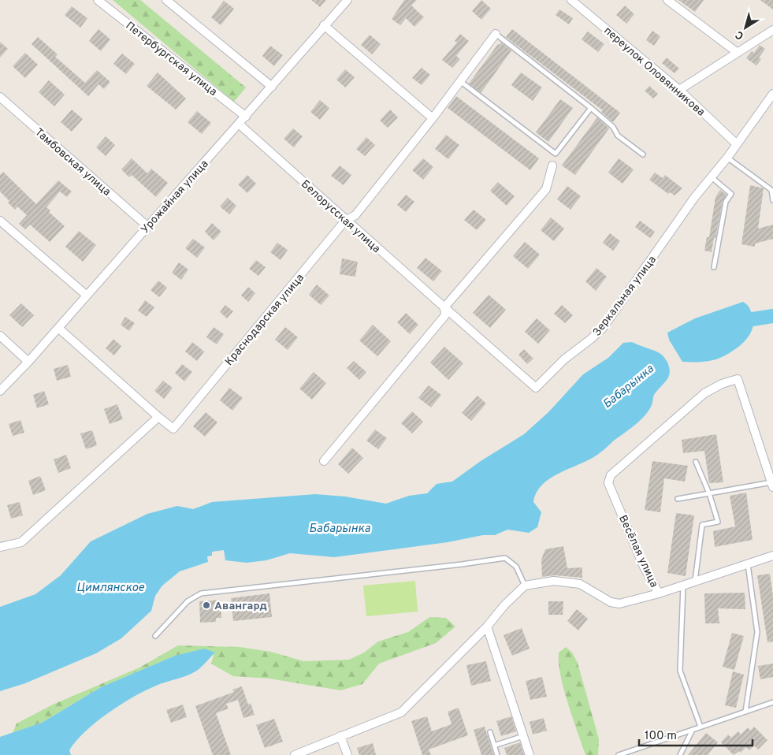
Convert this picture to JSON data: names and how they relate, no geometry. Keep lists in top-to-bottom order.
{
  "streets": {
    "street": [
      "Петербургская улица",
      "переулок Оловянникова",
      "Тамбовская улица",
      "Урожайная улица",
      "Белорусская улица",
      "Зеркальная улица",
      "Краснодарская улица",
      "Весёлая улица"
    ]
  },
  "crossings": [
    ["Петербургская улица", "Урожайная улица"],
    ["переулок Оловянникова", "Зеркальная улица"],
    ["Тамбовская улица", "Урожайная улица"],
    ["Урожайная улица", "Белорусская улица"],
    ["Белорусская улица", "Зеркальная улица"],
    ["Белорусская улица", "Краснодарская улица"]
  ],
  "water": ["Бабарынка", "Цимлянское"],
  "places": ["Авангард"],
  "scale_bar": "100 m",
  "north": "bottom left"
}
